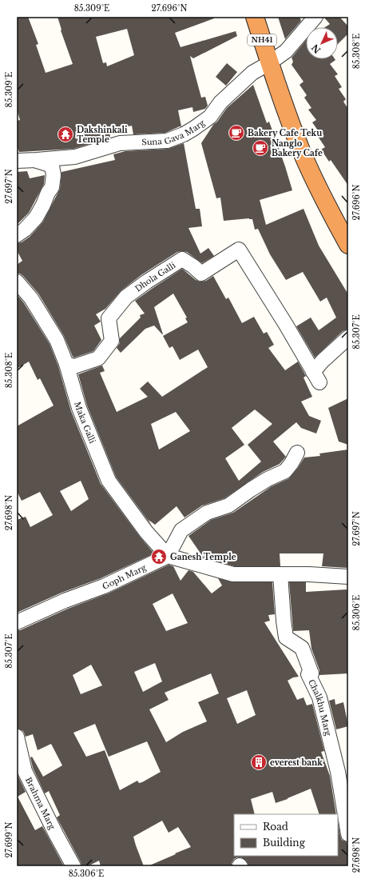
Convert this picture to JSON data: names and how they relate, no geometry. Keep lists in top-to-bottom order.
{
  "streets": {
    "highway": ["NH41"],
    "street": [
      "Suna Gava Marg",
      "Dhola Galli",
      "Maka Galli",
      "Goph Marg",
      "Chalkhu Marg",
      "Brahma Marg"
    ]
  },
  "crossings": [
    ["NH41", "Suna Gava Marg"],
    ["Dhola Galli", "Maka Galli"],
    ["Maka Galli", "Goph Marg"]
  ],
  "places": {
    "cafe": ["Bakery Cafe Teku", "Nanglo Bakery Cafe"],
    "temple": ["Dakshinkali Temple", "Ganesh Temple"],
    "building": ["everest bank"]
  },
  "legend": ["Road", "Building"],
  "north": "bottom left",
  "coordinates": [
    "85.309°E",
    "27.696°N",
    "85.308°E",
    "27.697°N",
    "85.307°E",
    "27.698°N",
    "85.306°E",
    "27.699°N"
  ]
}
